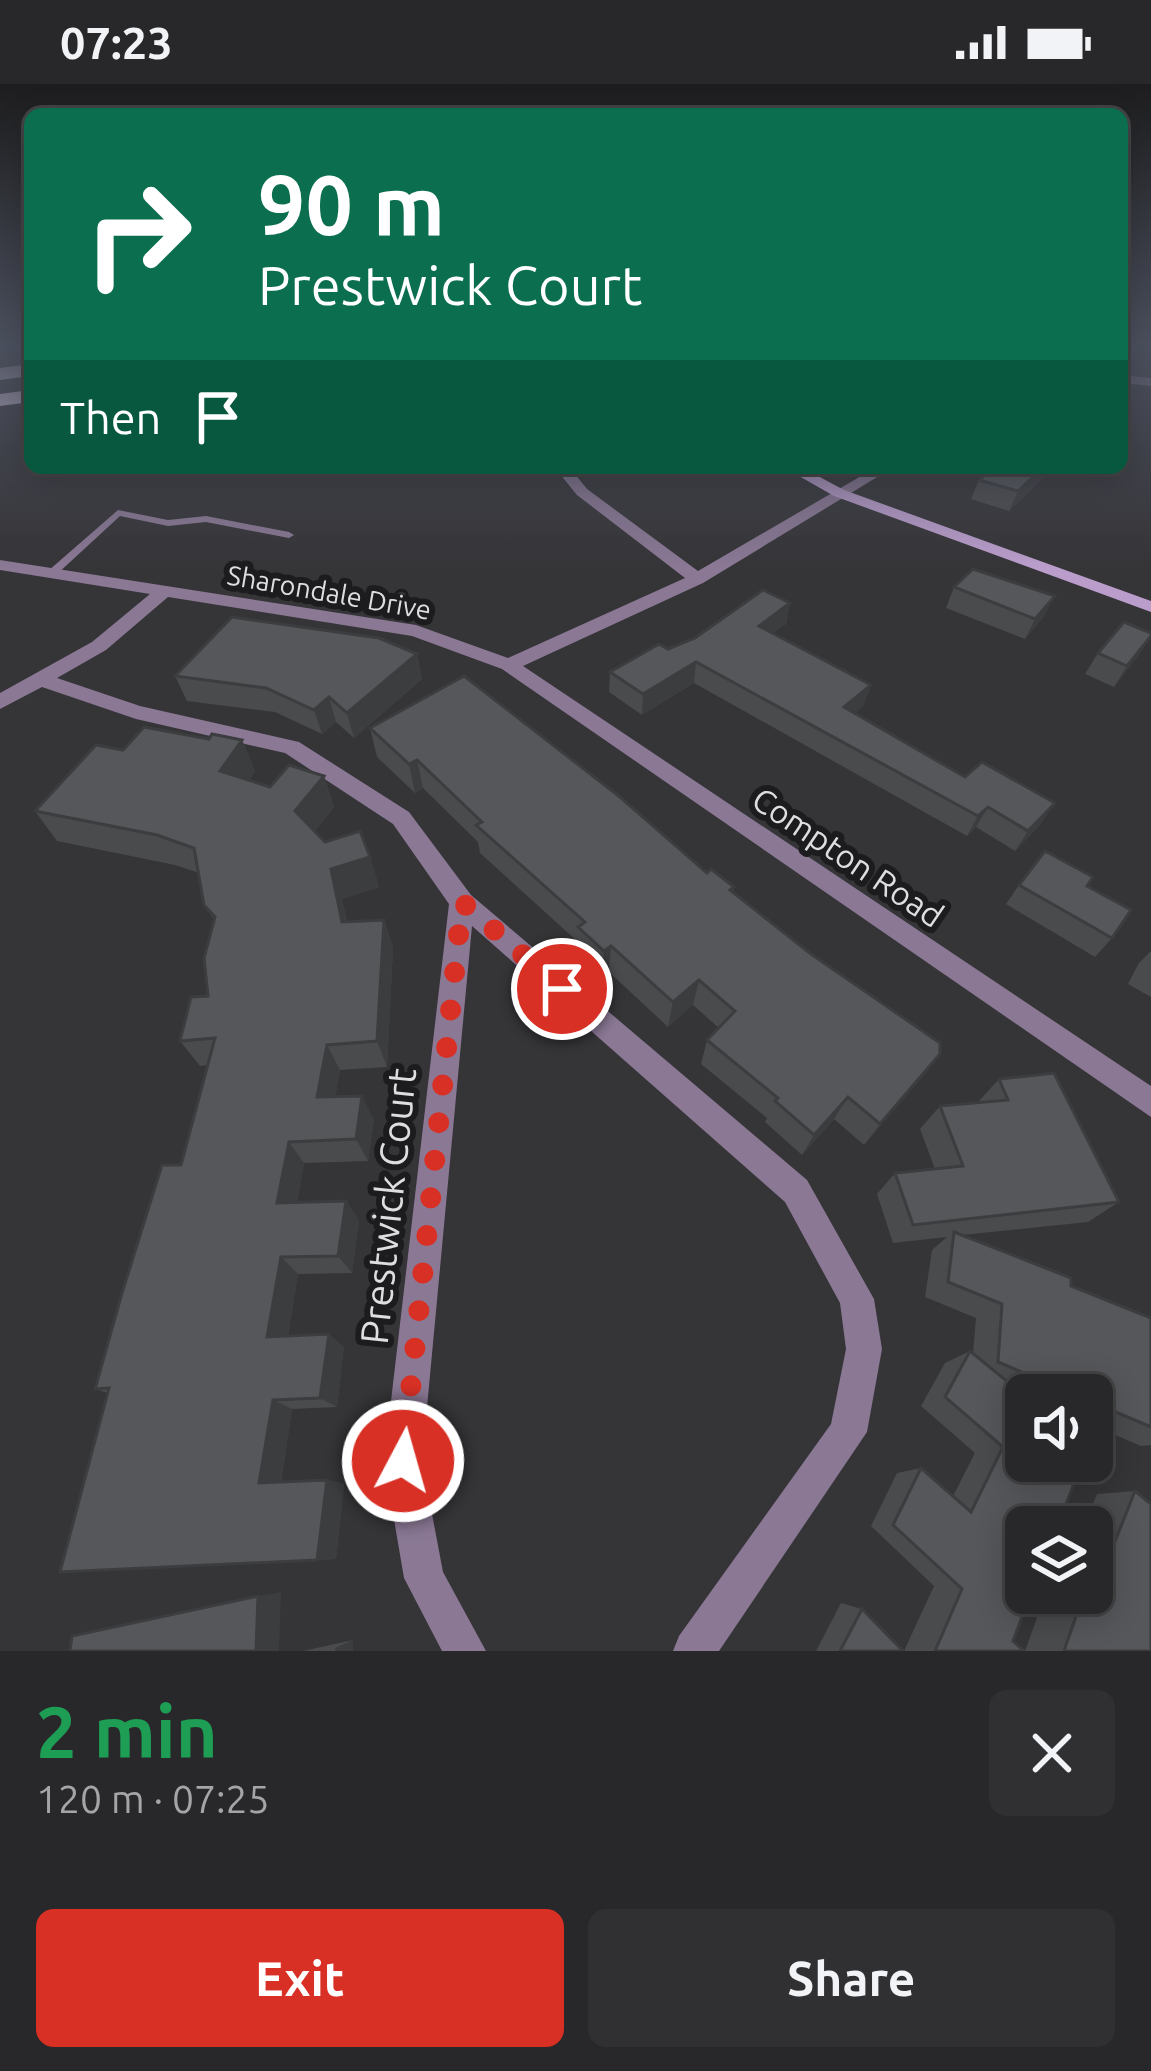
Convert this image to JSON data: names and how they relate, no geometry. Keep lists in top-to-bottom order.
{
  "streets": {
    "street": ["Sharondale Drive", "Compton Road", "Prestwick Court"]
  },
  "crossings": [
    ["Sharondale Drive", "Compton Road"]
  ],
  "page": {
    "status": "07:23",
    "turn": ["90 m", "Prestwick Court"],
    "then": "Then",
    "heading": ["2 min", "120 m · 07:25"],
    "buttons": ["Exit", "Share"]
  }
}
